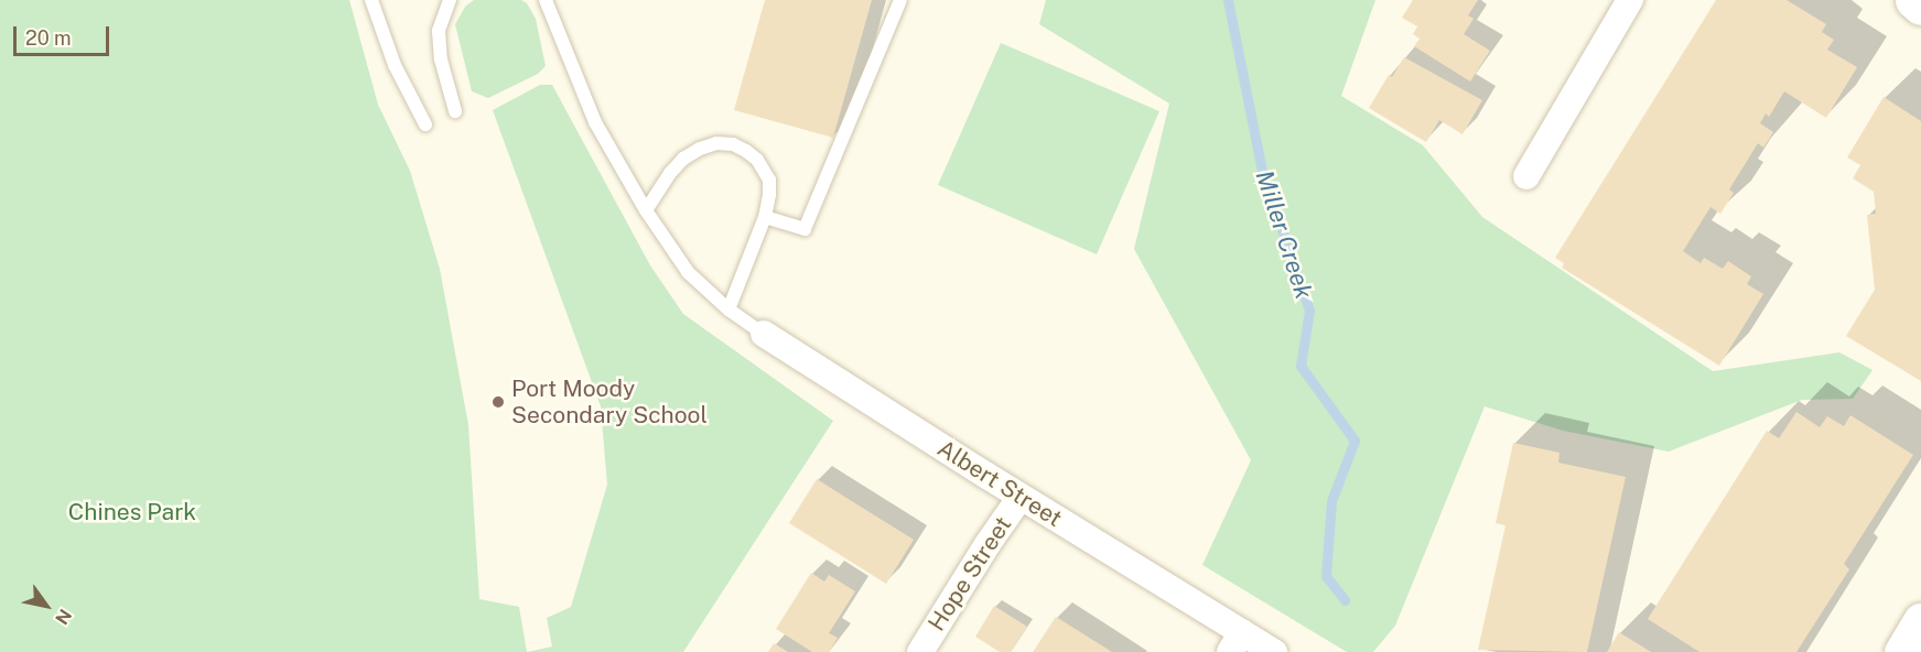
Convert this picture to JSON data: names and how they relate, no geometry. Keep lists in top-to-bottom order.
{
  "streets": {
    "street": ["Albert Street", "Hope Street"]
  },
  "crossings": [
    ["Albert Street", "Hope Street"]
  ],
  "water": ["Miller Creek"],
  "parks": ["Chines Park"],
  "places": ["Port Moody Secondary School"],
  "scale_bar": "20 m",
  "north": "bottom right"
}
